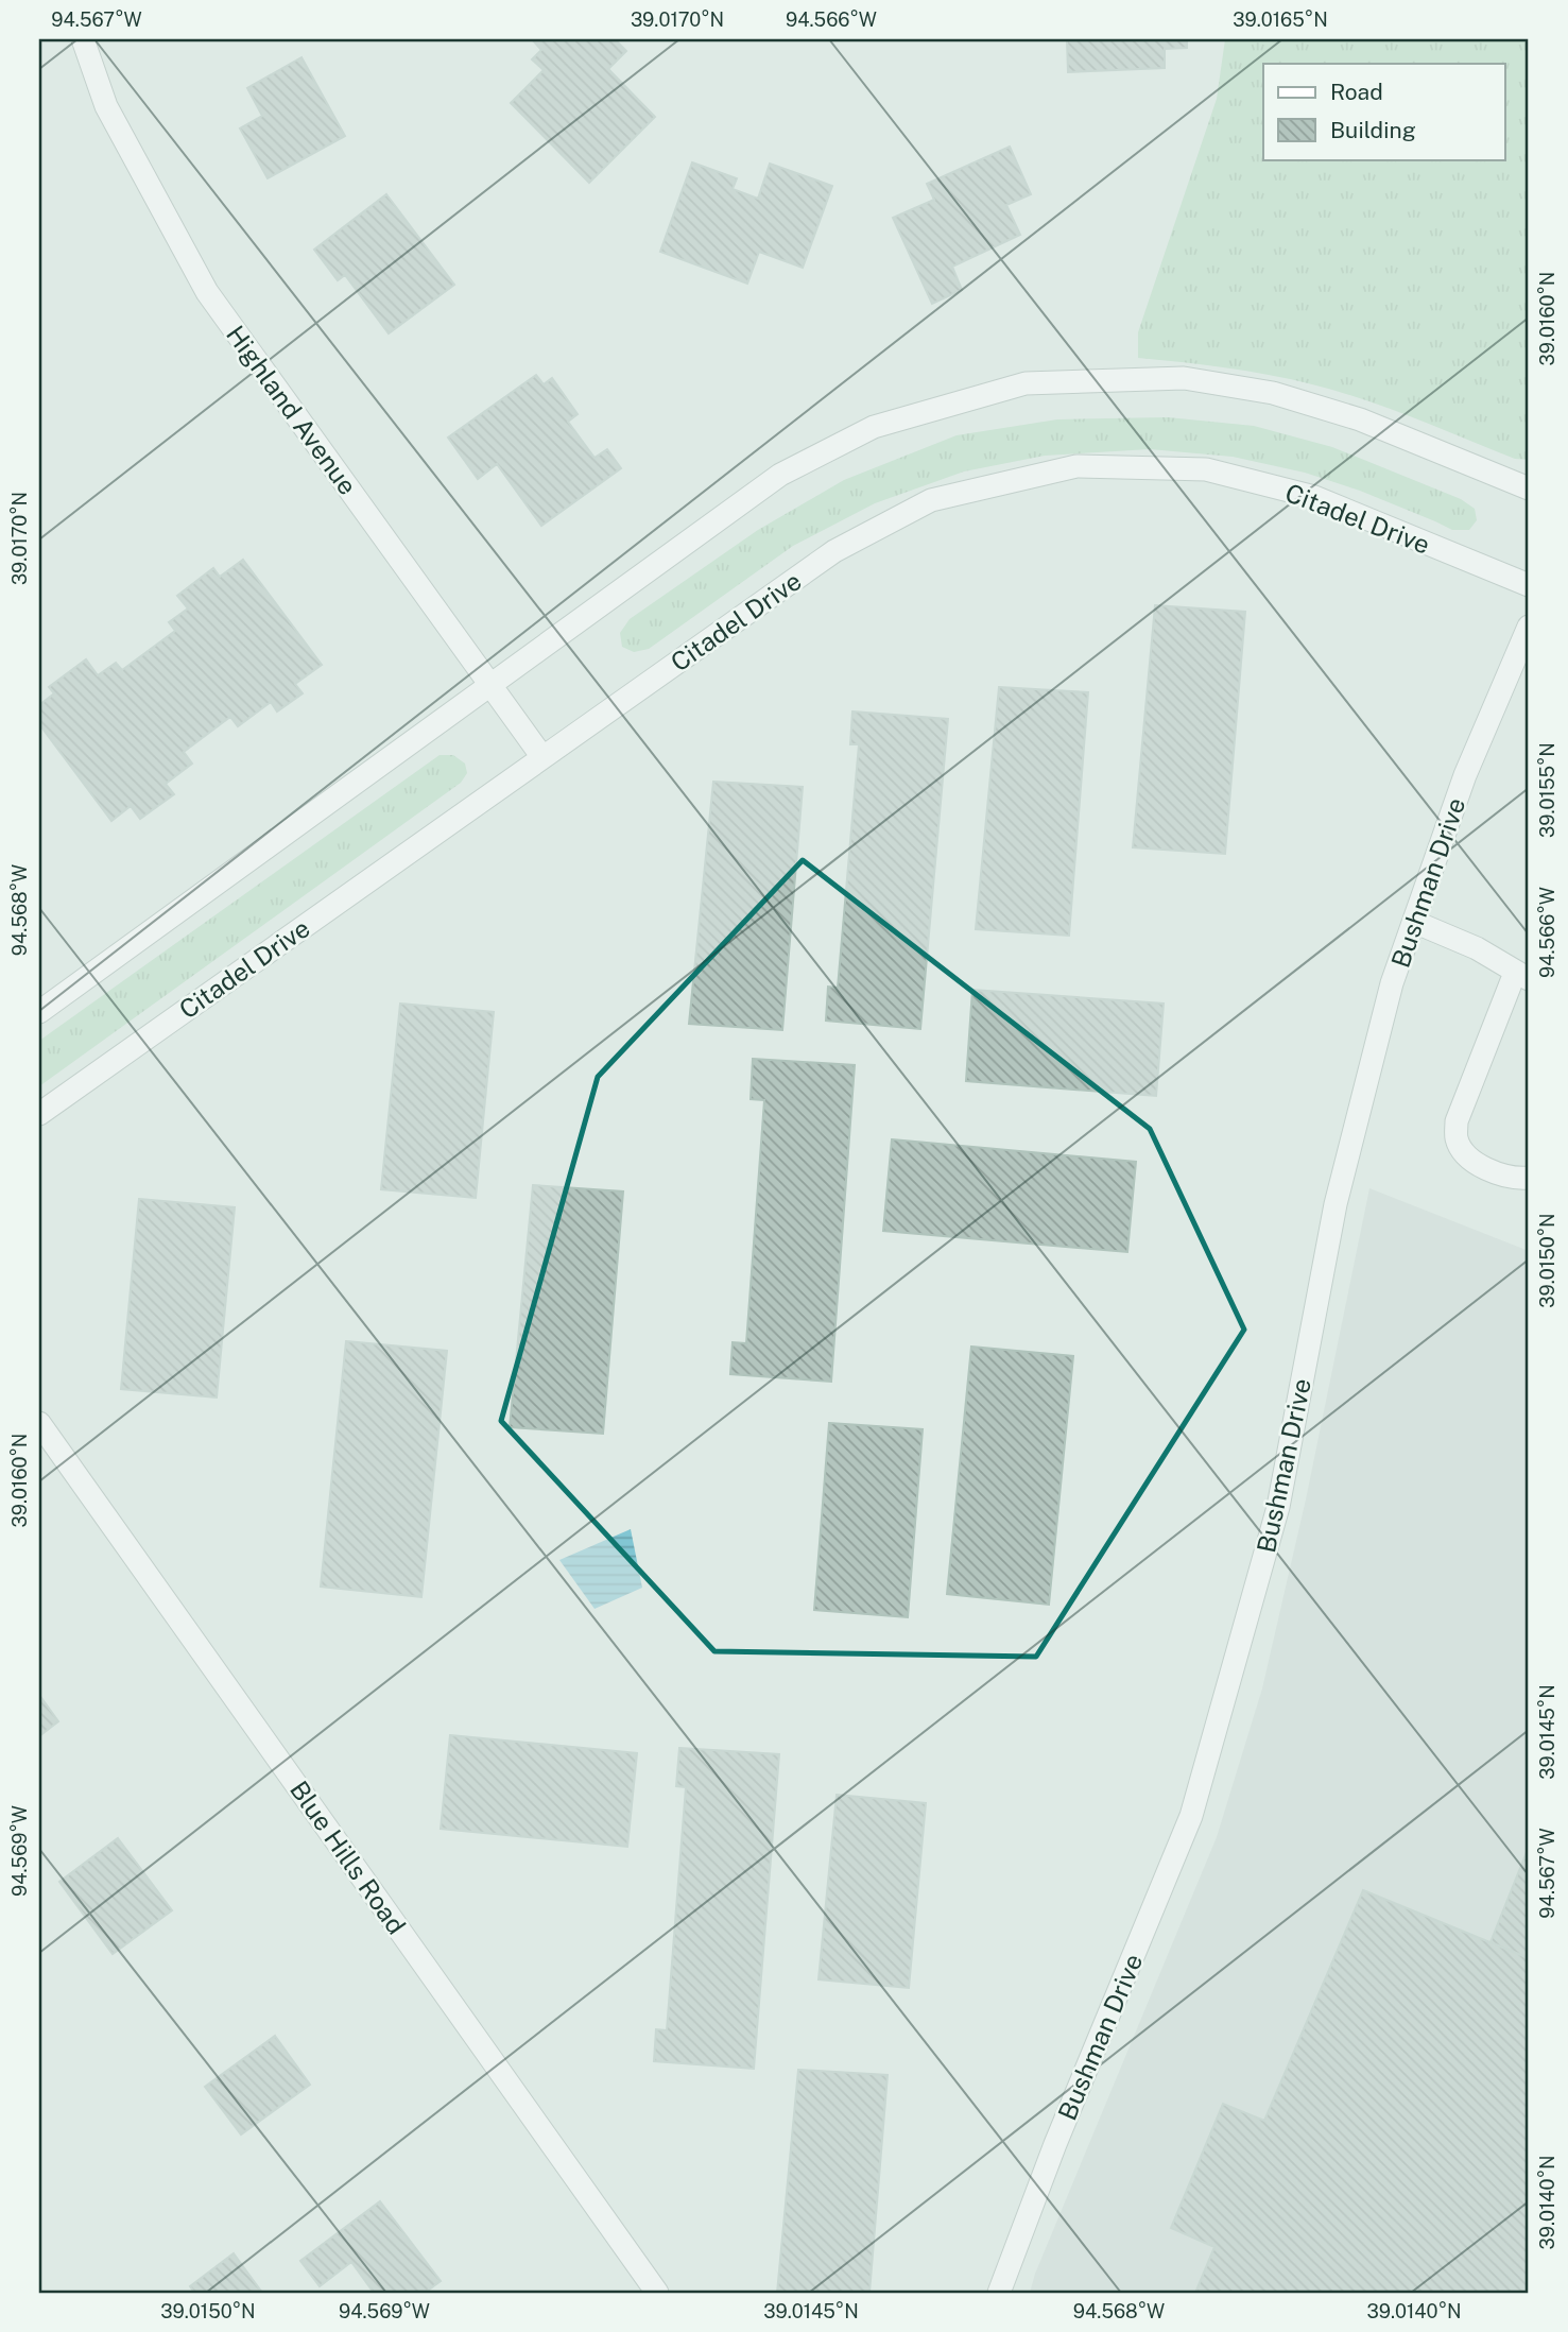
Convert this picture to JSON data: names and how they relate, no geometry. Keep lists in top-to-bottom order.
{
  "streets": {
    "street": [
      "Highland Avenue",
      "Citadel Drive",
      "Bushman Drive",
      "Blue Hills Road"
    ]
  },
  "crossings": [
    ["Highland Avenue", "Citadel Drive"]
  ],
  "legend": ["Road", "Building"],
  "coordinates": [
    "94.567°W",
    "39.0170°N",
    "94.566°W",
    "39.0165°N",
    "39.0160°N",
    "39.0155°N",
    "94.568°W",
    "39.0150°N",
    "39.0145°N",
    "94.569°W",
    "39.0140°N"
  ]
}
